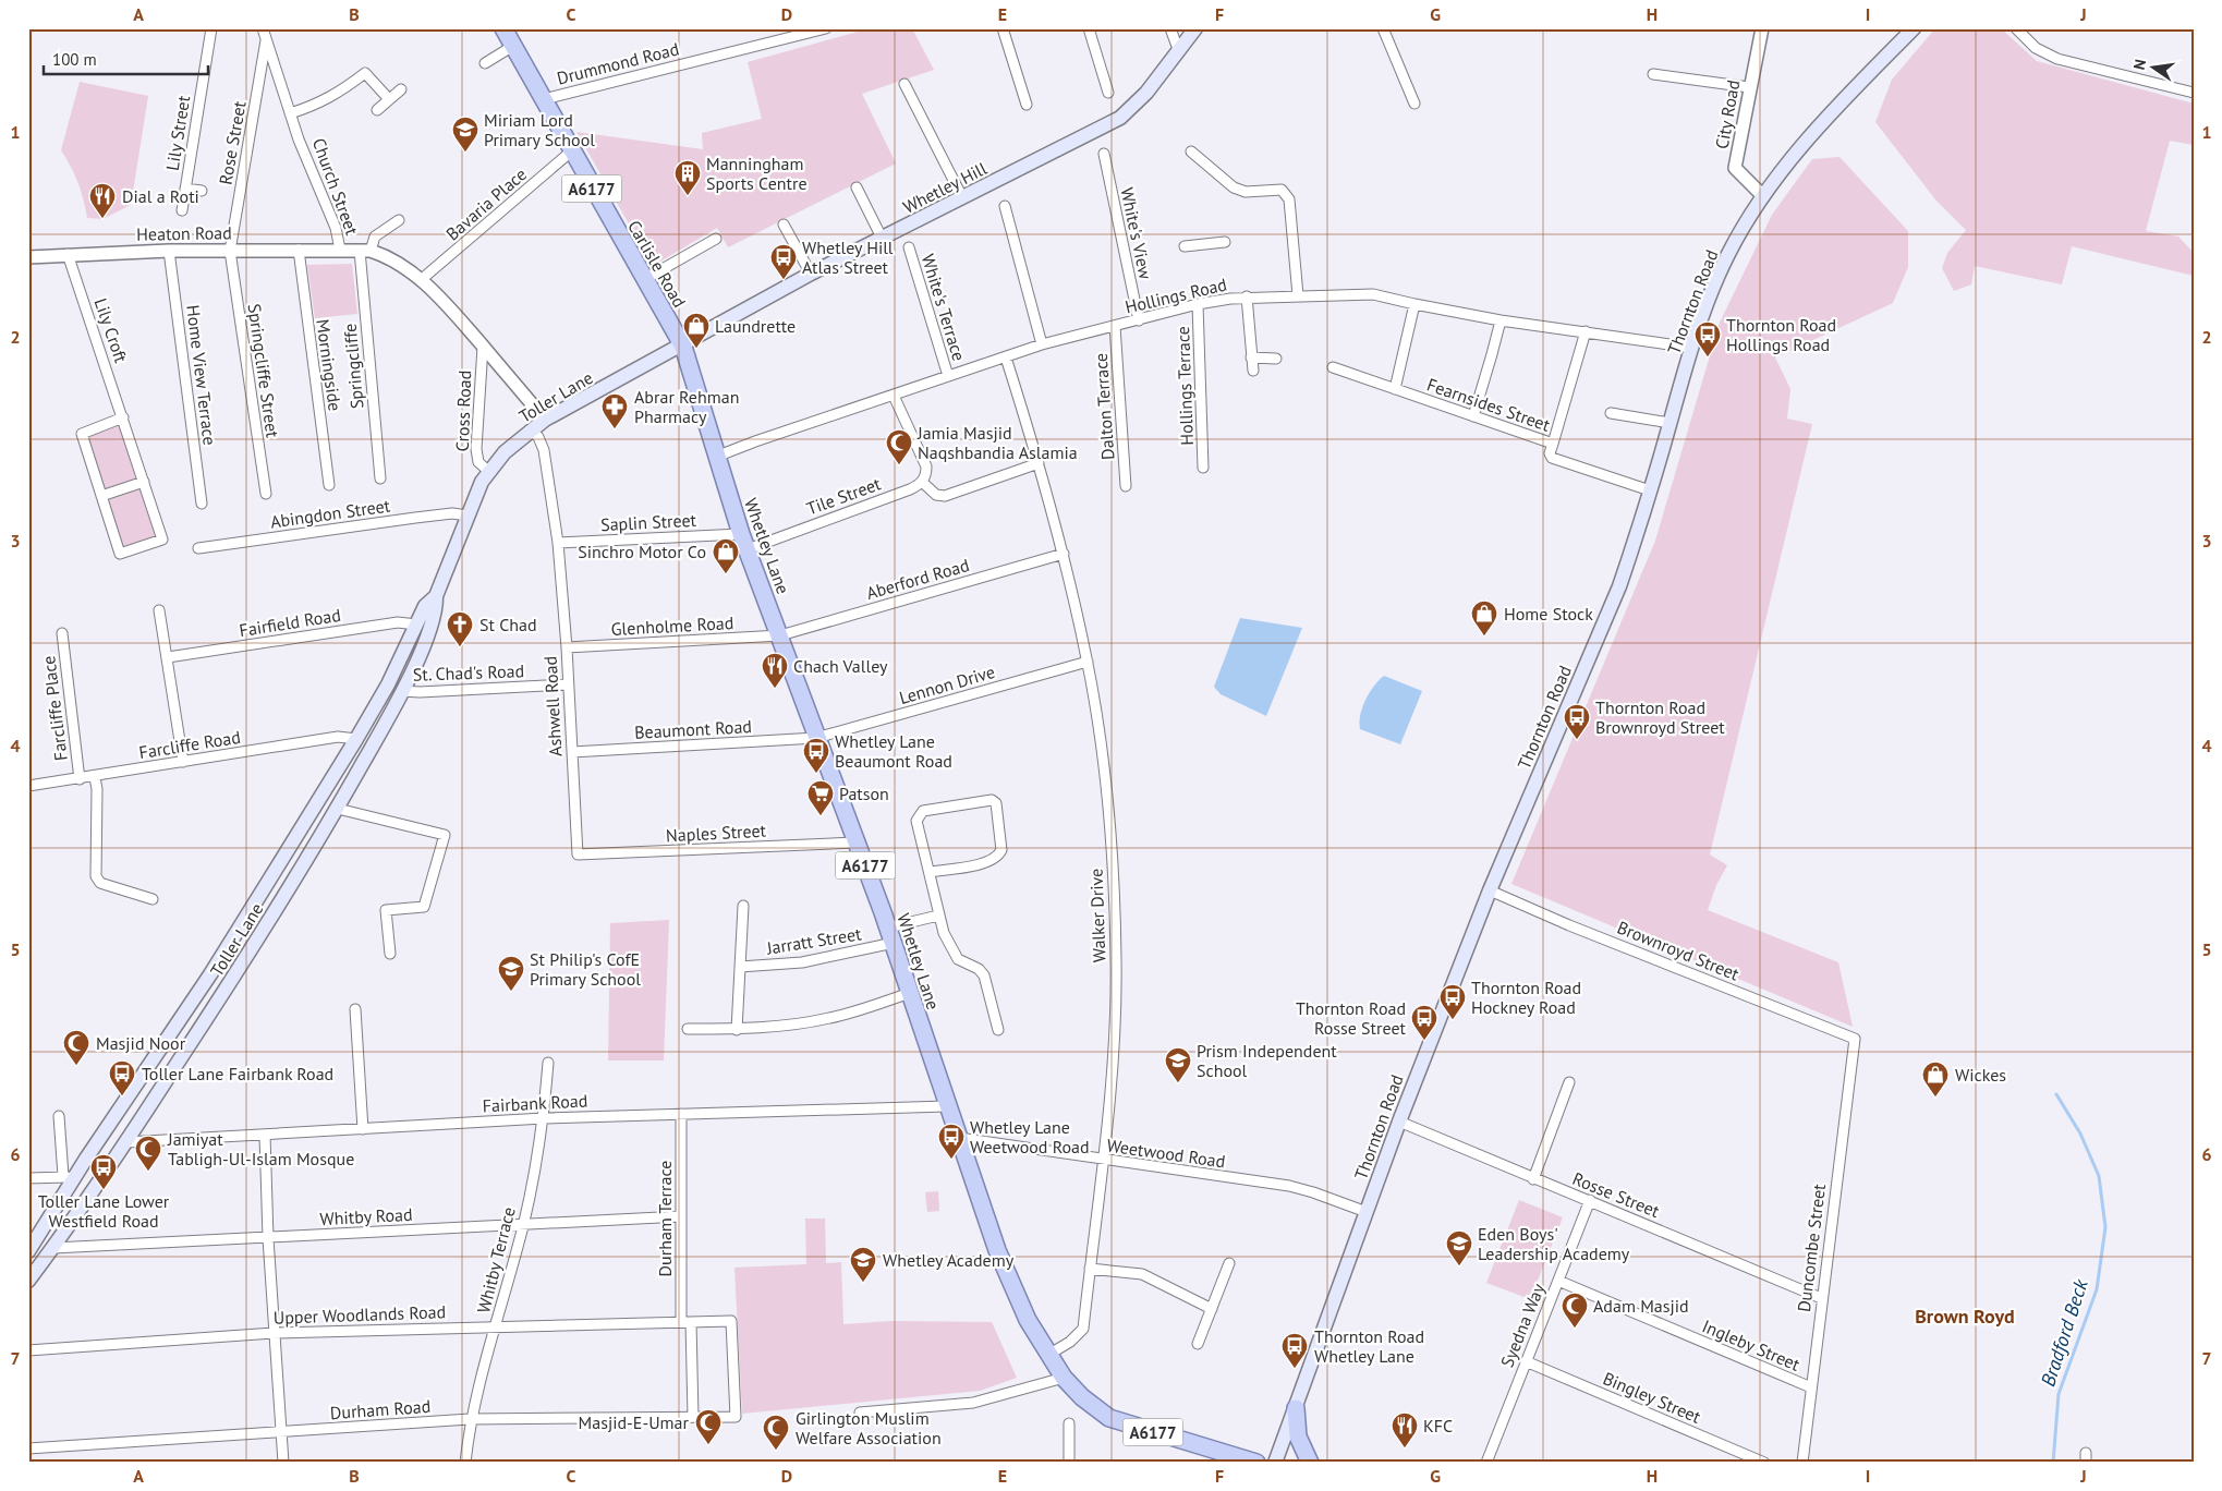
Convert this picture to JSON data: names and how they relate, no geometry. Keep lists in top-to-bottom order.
{
  "streets": {
    "main road": [
      "Whetley Hill",
      "A6177",
      "Carlisle Road",
      "Thornton Road",
      "Toller Lane",
      "Whetley Lane"
    ],
    "street": [
      "Drummond Road",
      "City Road",
      "Lily Street",
      "Rose Street",
      "Church Street",
      "Bavaria Place",
      "Heaton Road",
      "White's View",
      "Hollings Road",
      "White's Terrace",
      "Lily Croft",
      "Morningside",
      "Springcliffe",
      "Springcliffe Street",
      "Home View Terrace",
      "Hollings Terrace",
      "Fearnsides Street",
      "Dalton Terrace",
      "Cross Road",
      "Tile Street",
      "Abingdon Street",
      "Saplin Street",
      "Aberford Road",
      "Fairfield Road",
      "Glenholme Road",
      "St. Chad's Road",
      "Lennon Drive",
      "Ashwell Road",
      "Farcliffe Place",
      "Beaumont Road",
      "Farcliffe Road",
      "Naples Street",
      "Walker Drive",
      "Jarratt Street",
      "Brownroyd Street",
      "Fairbank Road",
      "Weetwood Road",
      "Rosse Street",
      "Whitby Road",
      "Durham Terrace",
      "Duncombe Street",
      "Whitby Terrace",
      "Upper Woodlands Road",
      "Syedna Way",
      "Ingleby Street",
      "Bingley Street",
      "Durham Road"
    ]
  },
  "crossings": [
    ["Drummond Road", "Carlisle Road"],
    ["City Road", "Thornton Road"],
    ["Rose Street", "Church Street"],
    ["Rose Street", "Heaton Road"],
    ["Rose Street", "Springcliffe Street"],
    ["Church Street", "Bavaria Place"],
    ["Church Street", "Heaton Road"],
    ["Church Street", "Springcliffe"],
    ["Church Street", "Toller Lane"],
    ["Church Street", "Cross Road"],
    ["Whetley Hill", "Carlisle Road"],
    ["Whetley Hill", "Toller Lane"],
    ["Whetley Hill", "Whetley Lane"],
    ["Bavaria Place", "Carlisle Road"],
    ["Heaton Road", "Lily Croft"],
    ["Heaton Road", "Morningside"],
    ["Heaton Road", "Springcliffe Street"],
    ["Heaton Road", "Home View Terrace"],
    ["White's View", "Hollings Road"],
    ["Carlisle Road", "Toller Lane"],
    ["Carlisle Road", "Whetley Lane"],
    ["Hollings Road", "Thornton Road"],
    ["Hollings Road", "White's Terrace"],
    ["Hollings Road", "Hollings Terrace"],
    ["Hollings Road", "Dalton Terrace"],
    ["Hollings Road", "Whetley Lane"],
    ["Hollings Road", "Walker Drive"],
    ["Thornton Road", "Fearnsides Street"],
    ["Thornton Road", "Brownroyd Street"],
    ["Thornton Road", "Weetwood Road"],
    ["Thornton Road", "Rosse Street"],
    ["Toller Lane", "Cross Road"],
    ["Toller Lane", "Abingdon Street"],
    ["Toller Lane", "Whetley Lane"],
    ["Toller Lane", "Fairfield Road"],
    ["Toller Lane", "St. Chad's Road"],
    ["Toller Lane", "Ashwell Road"],
    ["Toller Lane", "Farcliffe Road"],
    ["Toller Lane", "Fairbank Road"],
    ["Toller Lane", "Whitby Road"],
    ["Tile Street", "Saplin Street"],
    ["Tile Street", "Whetley Lane"],
    ["Saplin Street", "Whetley Lane"],
    ["Saplin Street", "Ashwell Road"],
    ["Whetley Lane", "Aberford Road"],
    ["Whetley Lane", "Glenholme Road"],
    ["Whetley Lane", "Lennon Drive"],
    ["Whetley Lane", "Beaumont Road"],
    ["Whetley Lane", "Naples Street"],
    ["Whetley Lane", "Walker Drive"],
    ["Whetley Lane", "Jarratt Street"],
    ["Whetley Lane", "Fairbank Road"],
    ["Whetley Lane", "Weetwood Road"],
    ["Aberford Road", "Glenholme Road"],
    ["Aberford Road", "Walker Drive"],
    ["Glenholme Road", "Ashwell Road"],
    ["St. Chad's Road", "Ashwell Road"],
    ["Lennon Drive", "Beaumont Road"],
    ["Lennon Drive", "Walker Drive"],
    ["Ashwell Road", "Beaumont Road"],
    ["Ashwell Road", "Naples Street"],
    ["Farcliffe Place", "Farcliffe Road"],
    ["Walker Drive", "Weetwood Road"],
    ["Brownroyd Street", "Duncombe Street"],
    ["Fairbank Road", "Durham Terrace"],
    ["Fairbank Road", "Whitby Terrace"],
    ["Rosse Street", "Duncombe Street"],
    ["Rosse Street", "Syedna Way"],
    ["Whitby Road", "Durham Terrace"],
    ["Whitby Road", "Whitby Terrace"],
    ["Durham Terrace", "Upper Woodlands Road"],
    ["Durham Terrace", "Durham Road"],
    ["Duncombe Street", "Ingleby Street"],
    ["Whitby Terrace", "Upper Woodlands Road"],
    ["Whitby Terrace", "Durham Road"],
    ["Upper Woodlands Road", "Durham Road"],
    ["Syedna Way", "Ingleby Street"],
    ["Syedna Way", "Bingley Street"]
  ],
  "districts": ["Brown Royd"],
  "water": ["Bradford Beck"],
  "places": {
    "school or university": [
      "Miriam Lord Primary School",
      "St Philip's CofE Primary School",
      "Prism Independent School",
      "Eden Boys' Leadership Academy",
      "Whetley Academy"
    ],
    "building": ["Manningham Sports Centre"],
    "restaurant": ["Dial a Roti", "Chach Valley", "KFC"],
    "bus stop": [
      "Whetley Hill Atlas Street",
      "Thornton Road Hollings Road",
      "Thornton Road Brownroyd Street",
      "Whetley Lane Beaumont Road",
      "Thornton Road Hockney Road",
      "Thornton Road Rosse Street",
      "Toller Lane Fairbank Road",
      "Whetley Lane Weetwood Road",
      "Toller Lane Lower Westfield Road",
      "Thornton Road Whetley Lane"
    ],
    "shop": [
      "Laundrette",
      "Sinchro Motor Co",
      "Home Stock",
      "Wickes"
    ],
    "pharmacy": ["Abrar Rehman Pharmacy"],
    "mosque": [
      "Jamia Masjid Naqshbandia Aslamia",
      "Masjid Noor",
      "Jamiyat Tabligh-Ul-Islam Mosque",
      "Adam Masjid",
      "Masjid-E-Umar",
      "Girlington Muslim Welfare Association"
    ],
    "church": ["St Chad"],
    "supermarket": ["Patson"]
  },
  "scale_bar": "100 m",
  "north": "left",
  "grid": {
    "columns": [
      "A",
      "B",
      "C",
      "D",
      "E",
      "F",
      "G",
      "H",
      "I",
      "J"
    ],
    "rows": [
      "1",
      "2",
      "3",
      "4",
      "5",
      "6",
      "7"
    ]
  }
}
